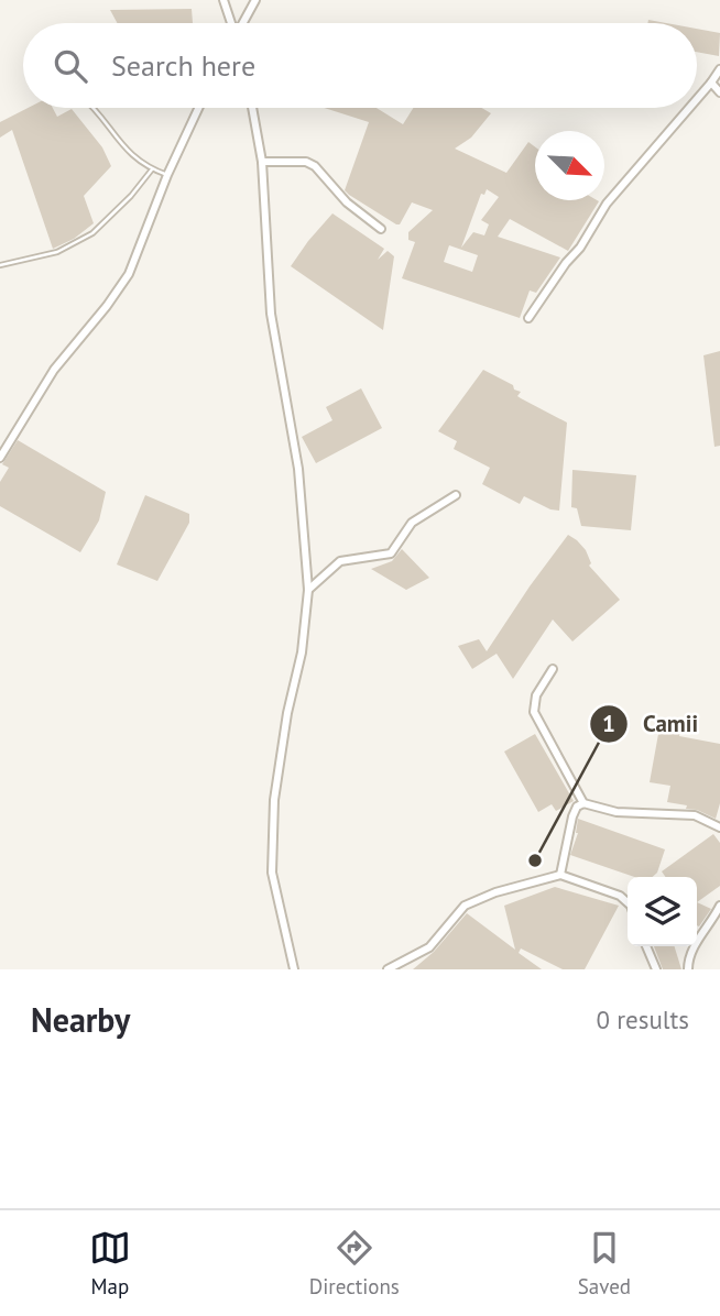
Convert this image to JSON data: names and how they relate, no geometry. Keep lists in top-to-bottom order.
{
  "places": ["Camii"],
  "north": "bottom right",
  "page": {
    "search": "Search here",
    "heading": ["Nearby", "0 results"],
    "nav": ["Map", "Directions", "Saved"]
  }
}
